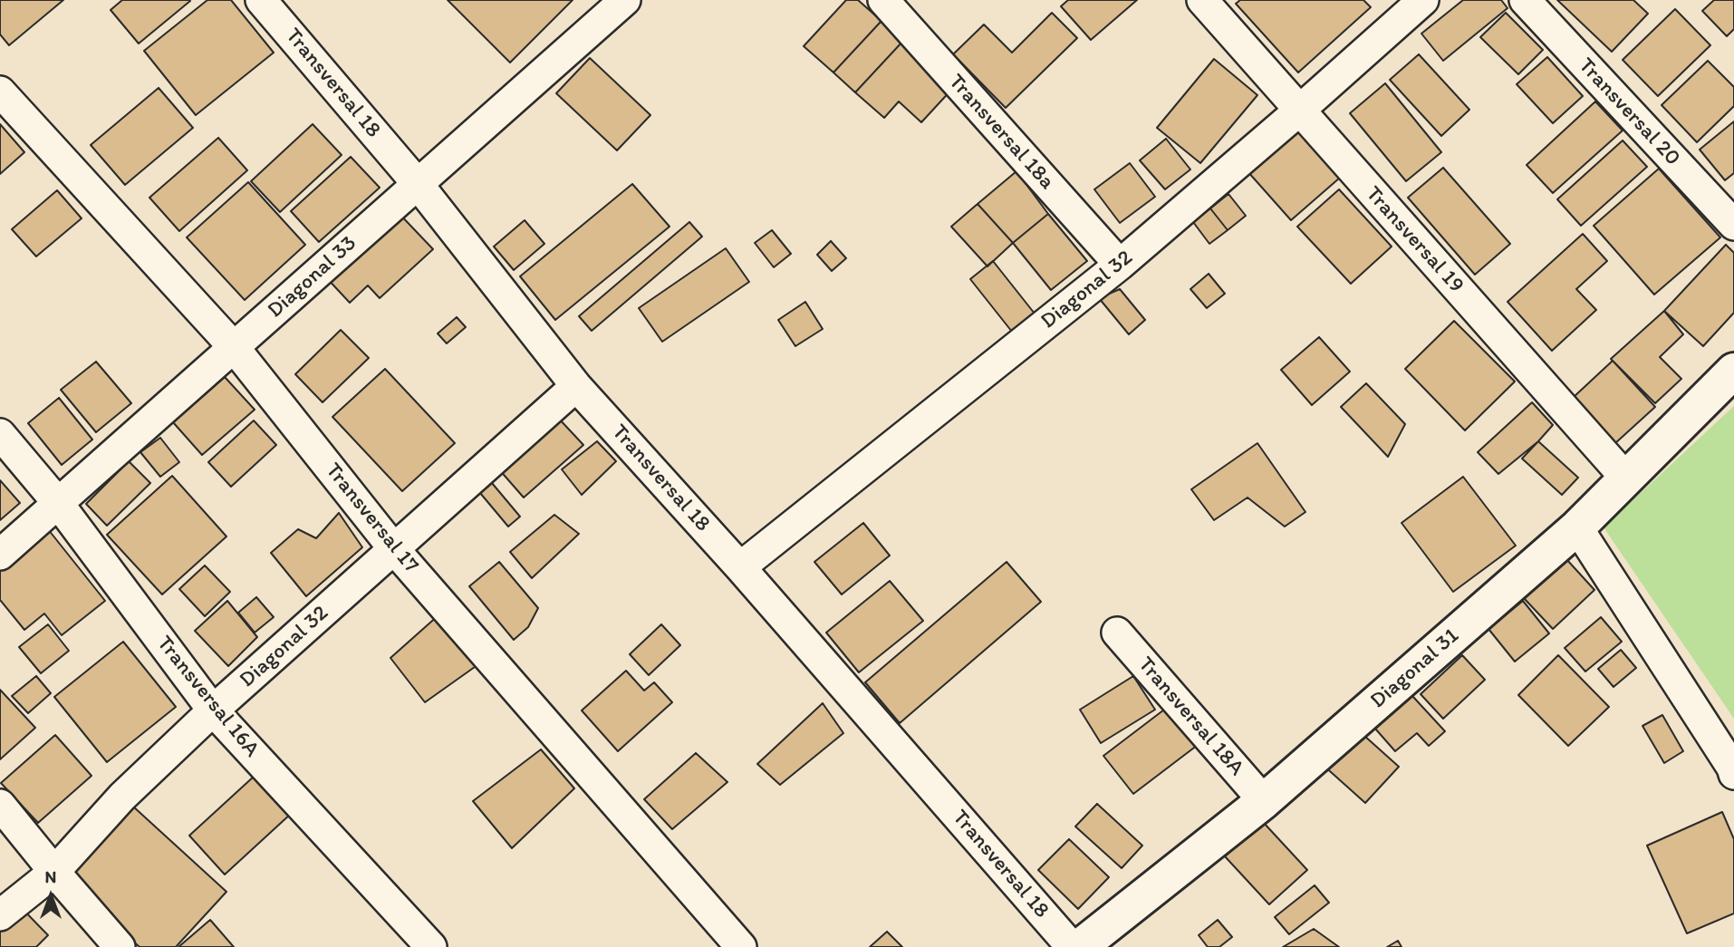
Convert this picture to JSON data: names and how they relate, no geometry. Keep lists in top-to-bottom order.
{
  "streets": {
    "street": [
      "Transversal 18",
      "Transversal 20",
      "Transversal 18a",
      "Transversal 19",
      "Diagonal 33",
      "Diagonal 32",
      "Transversal 17",
      "Diagonal 31",
      "Transversal 16A",
      "Transversal 18A"
    ]
  },
  "crossings": [
    ["Transversal 18", "Diagonal 33"],
    ["Transversal 18", "Diagonal 32"],
    ["Transversal 18a", "Diagonal 32"],
    ["Transversal 19", "Diagonal 32"],
    ["Transversal 19", "Diagonal 31"],
    ["Diagonal 33", "Transversal 17"],
    ["Diagonal 33", "Transversal 16A"],
    ["Diagonal 32", "Transversal 17"],
    ["Diagonal 32", "Transversal 16A"],
    ["Diagonal 31", "Transversal 18A"]
  ],
  "north": "top"
}
